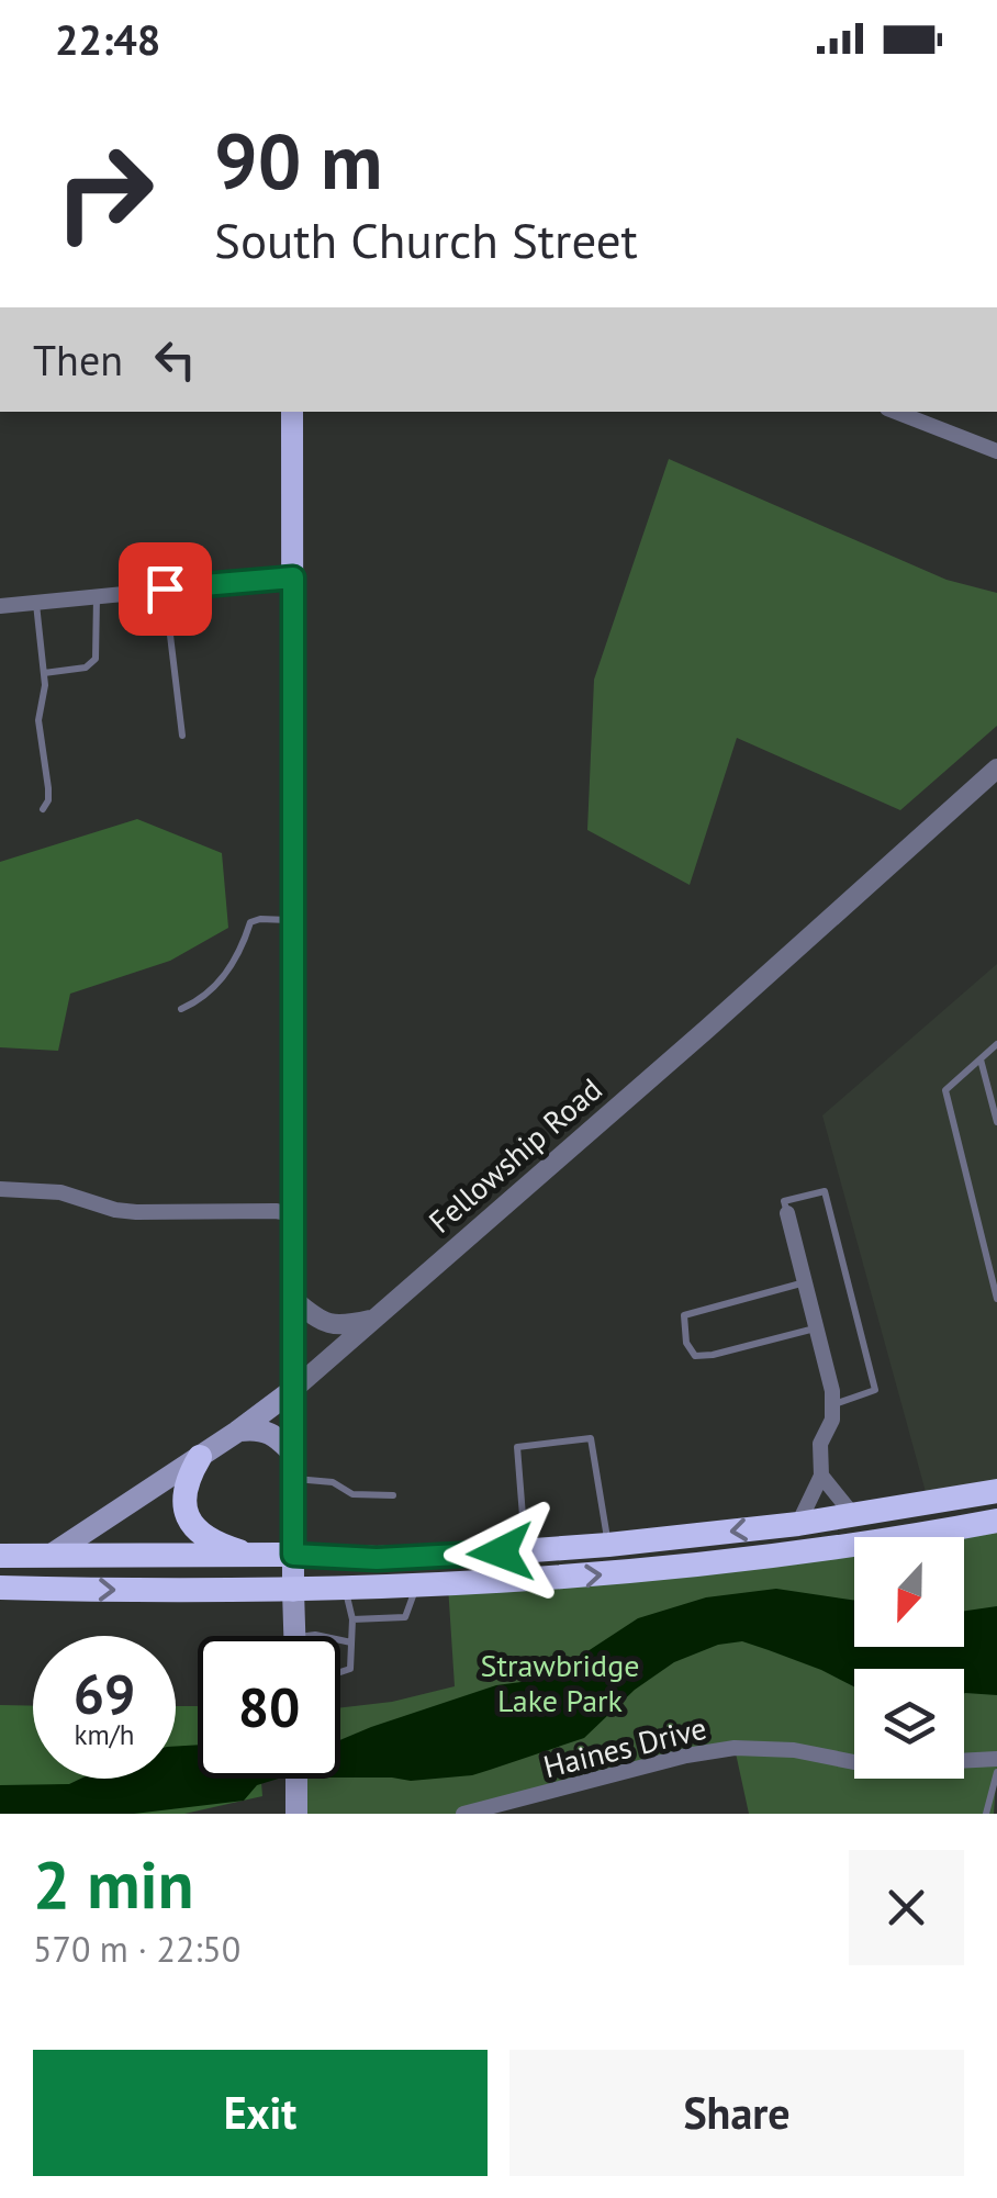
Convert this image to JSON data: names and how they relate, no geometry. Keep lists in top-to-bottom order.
{
  "streets": {
    "main road": ["Fellowship Road"],
    "street": ["Haines Drive"]
  },
  "parks": ["Strawbridge Lake Park"],
  "north": "bottom",
  "page": {
    "status": "22:48",
    "turn": ["90 m", "South Church Street"],
    "then": "Then",
    "speed": "69 km/h",
    "limit": "80",
    "heading": ["2 min", "570 m · 22:50"],
    "buttons": ["Exit", "Share"]
  }
}
